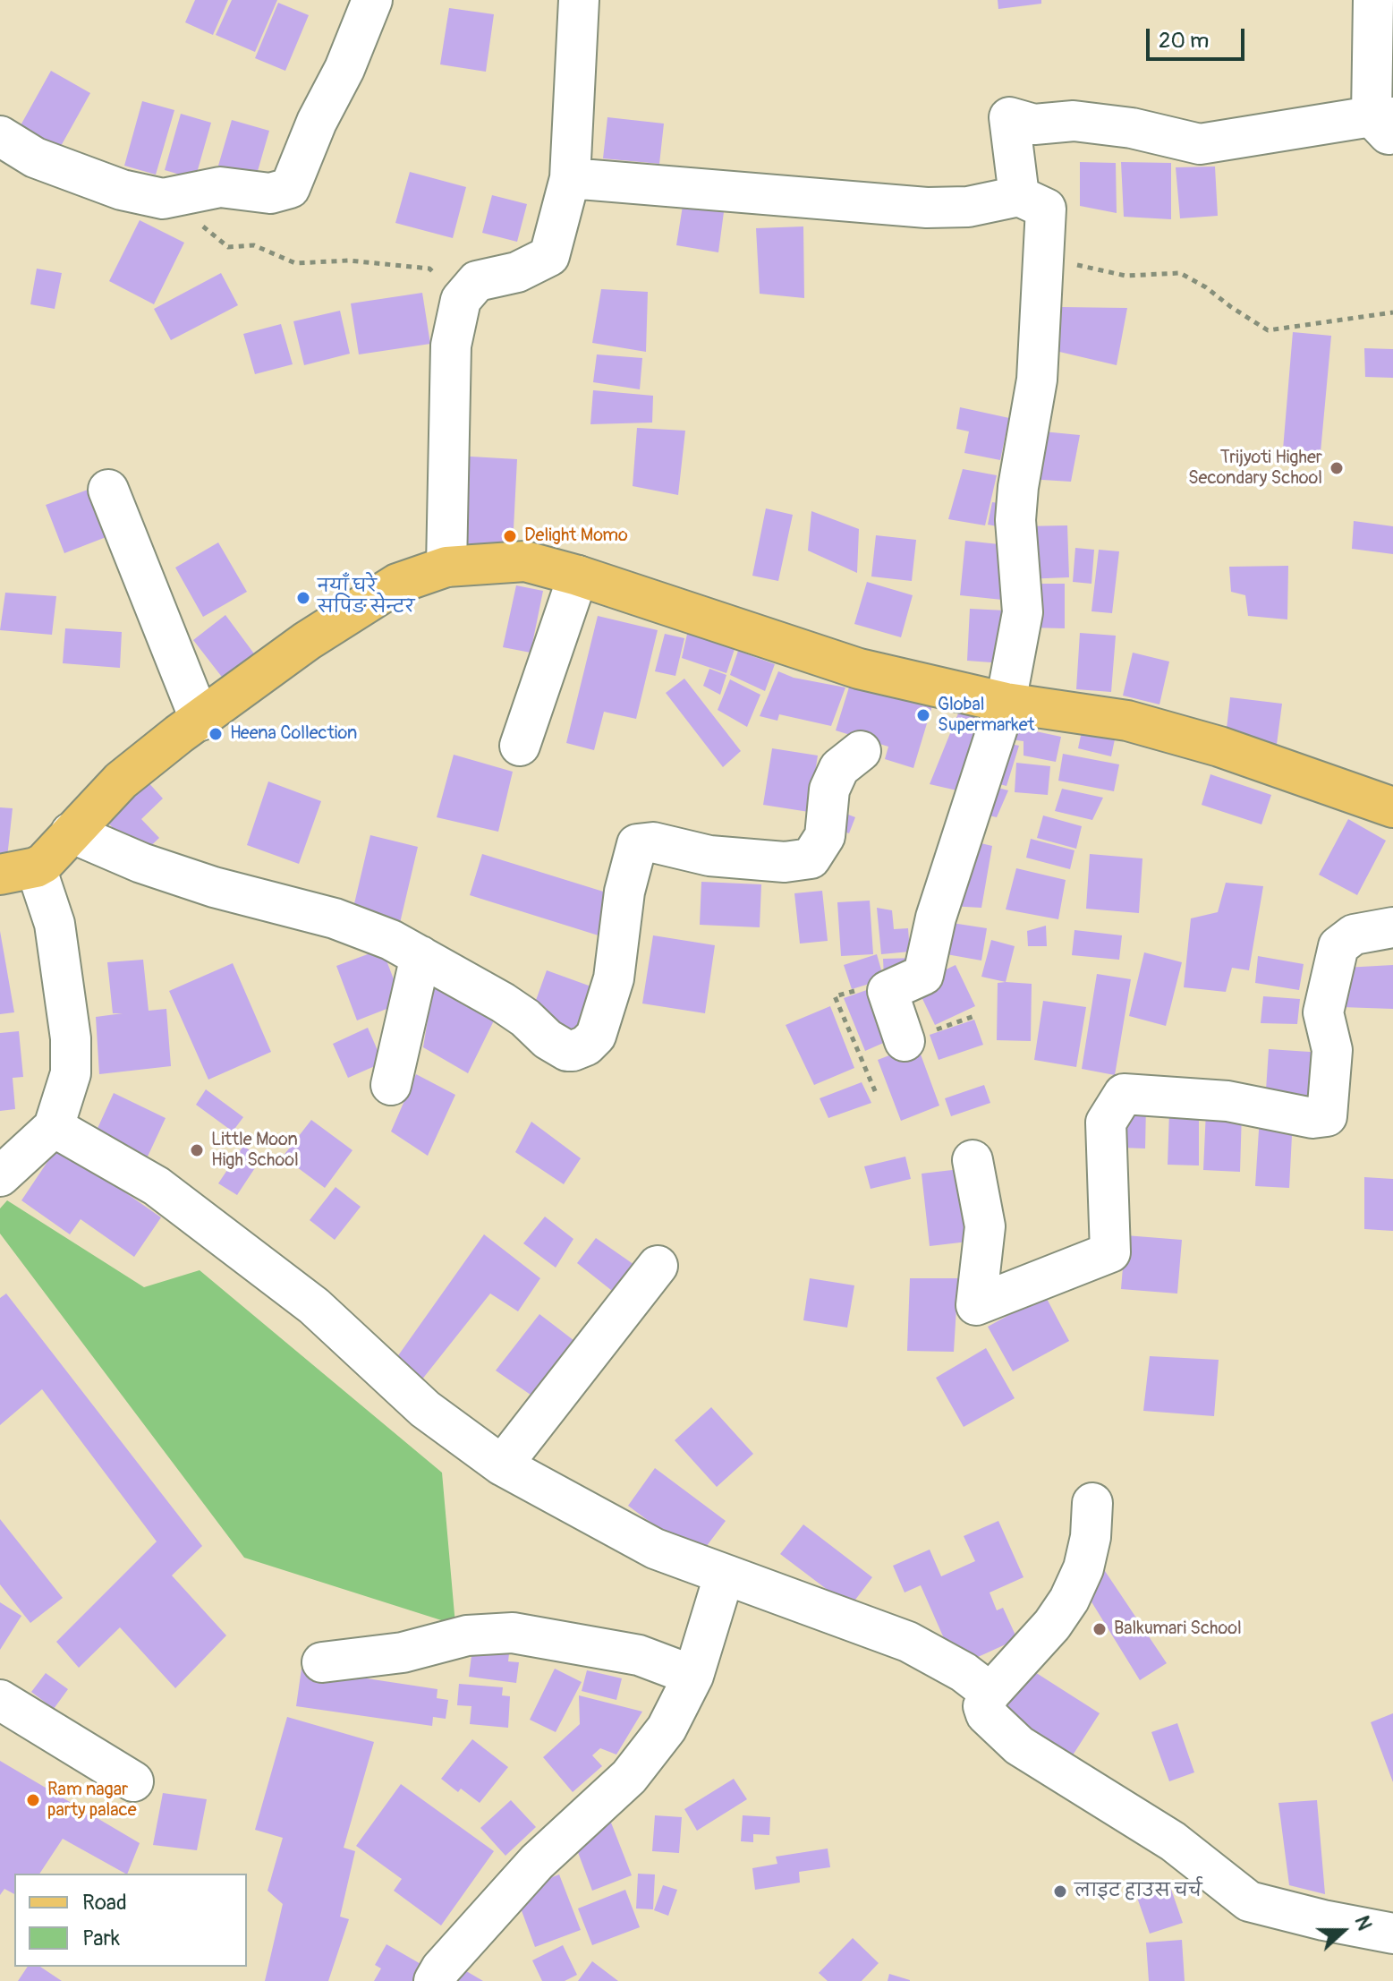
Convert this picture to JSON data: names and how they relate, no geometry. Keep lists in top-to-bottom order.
{
  "places": [
    "Trijyoti Higher Secondary School",
    "Delight Momo",
    "नयाँ घरे सपिङ सेन्टर",
    "Global Supermarket",
    "Heena Collection",
    "Little Moon High School",
    "Balkumari School",
    "Ram nagar party palace",
    "लाइट हाउस चर्च"
  ],
  "legend": ["Road", "Park"],
  "scale_bar": "20 m",
  "north": "right"
}
